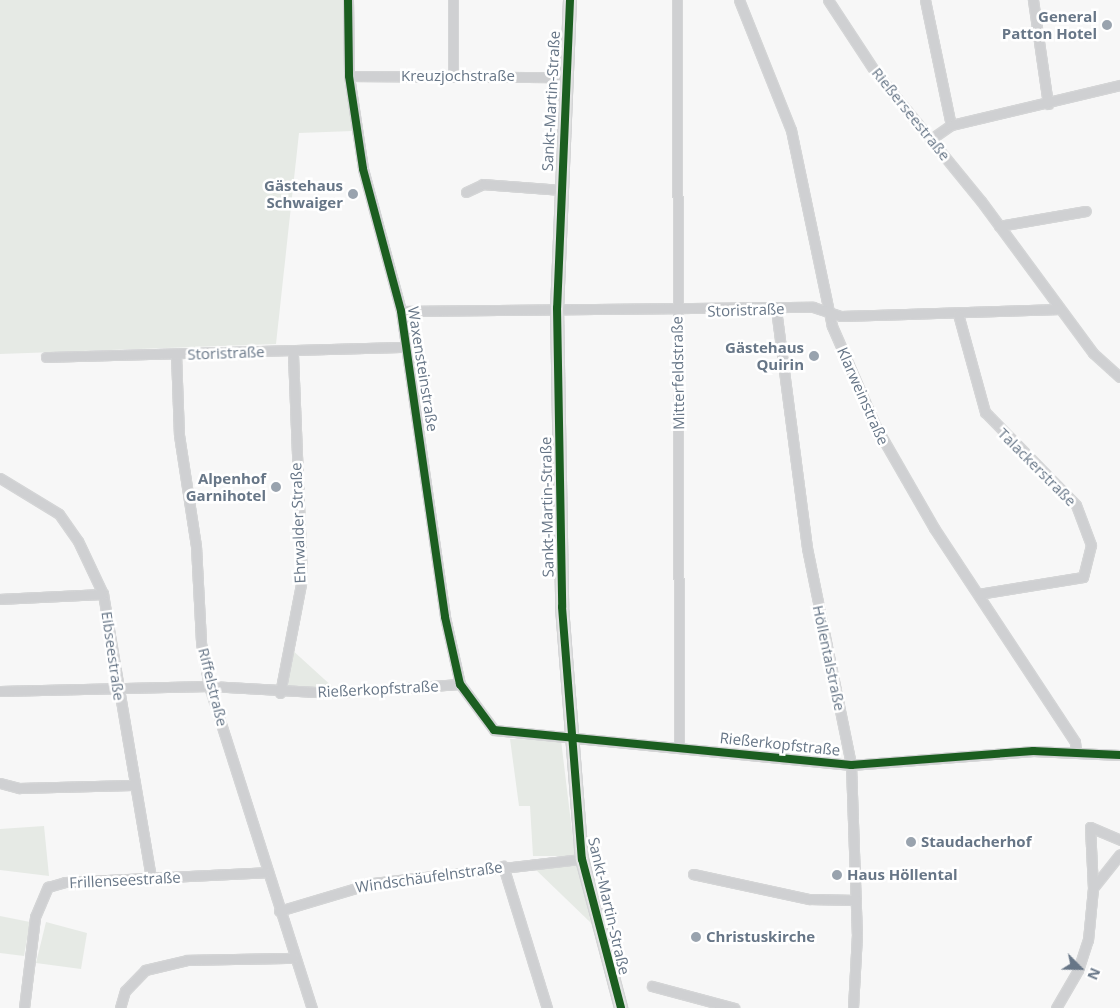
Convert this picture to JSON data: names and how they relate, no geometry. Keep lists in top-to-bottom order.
{
  "streets": {
    "main road": ["Sankt-Martin-Straße"],
    "street": [
      "Kreuzjochstraße",
      "Rießerseestraße",
      "Storistraße",
      "Waxensteinstraße",
      "Mitterfeldstraße",
      "Klarweinstraße",
      "Talackerstraße",
      "Ehrwalder Straße",
      "Eibseestraße",
      "Höllentalstraße",
      "Riffelstraße",
      "Rießerkopfstraße",
      "Windschäufelnstraße",
      "Frillenseestraße"
    ]
  },
  "crossings": [
    ["Kreuzjochstraße", "Sankt-Martin-Straße"],
    ["Kreuzjochstraße", "Waxensteinstraße"],
    ["Sankt-Martin-Straße", "Storistraße"],
    ["Sankt-Martin-Straße", "Rießerkopfstraße"],
    ["Sankt-Martin-Straße", "Windschäufelnstraße"],
    ["Rießerseestraße", "Storistraße"],
    ["Storistraße", "Waxensteinstraße"],
    ["Storistraße", "Mitterfeldstraße"],
    ["Storistraße", "Klarweinstraße"],
    ["Storistraße", "Talackerstraße"],
    ["Storistraße", "Ehrwalder Straße"],
    ["Storistraße", "Höllentalstraße"],
    ["Storistraße", "Riffelstraße"],
    ["Waxensteinstraße", "Rießerkopfstraße"],
    ["Mitterfeldstraße", "Rießerkopfstraße"],
    ["Klarweinstraße", "Talackerstraße"],
    ["Klarweinstraße", "Rießerkopfstraße"],
    ["Ehrwalder Straße", "Rießerkopfstraße"],
    ["Eibseestraße", "Rießerkopfstraße"],
    ["Eibseestraße", "Frillenseestraße"],
    ["Höllentalstraße", "Rießerkopfstraße"],
    ["Riffelstraße", "Rießerkopfstraße"],
    ["Riffelstraße", "Windschäufelnstraße"],
    ["Riffelstraße", "Frillenseestraße"]
  ],
  "places": [
    "General Patton Hotel",
    "Gästehaus Schwaiger",
    "Gästehaus Quirin",
    "Alpenhof Garnihotel",
    "Staudacherhof",
    "Haus Höllental",
    "Christuskirche"
  ],
  "north": "bottom right"
}
